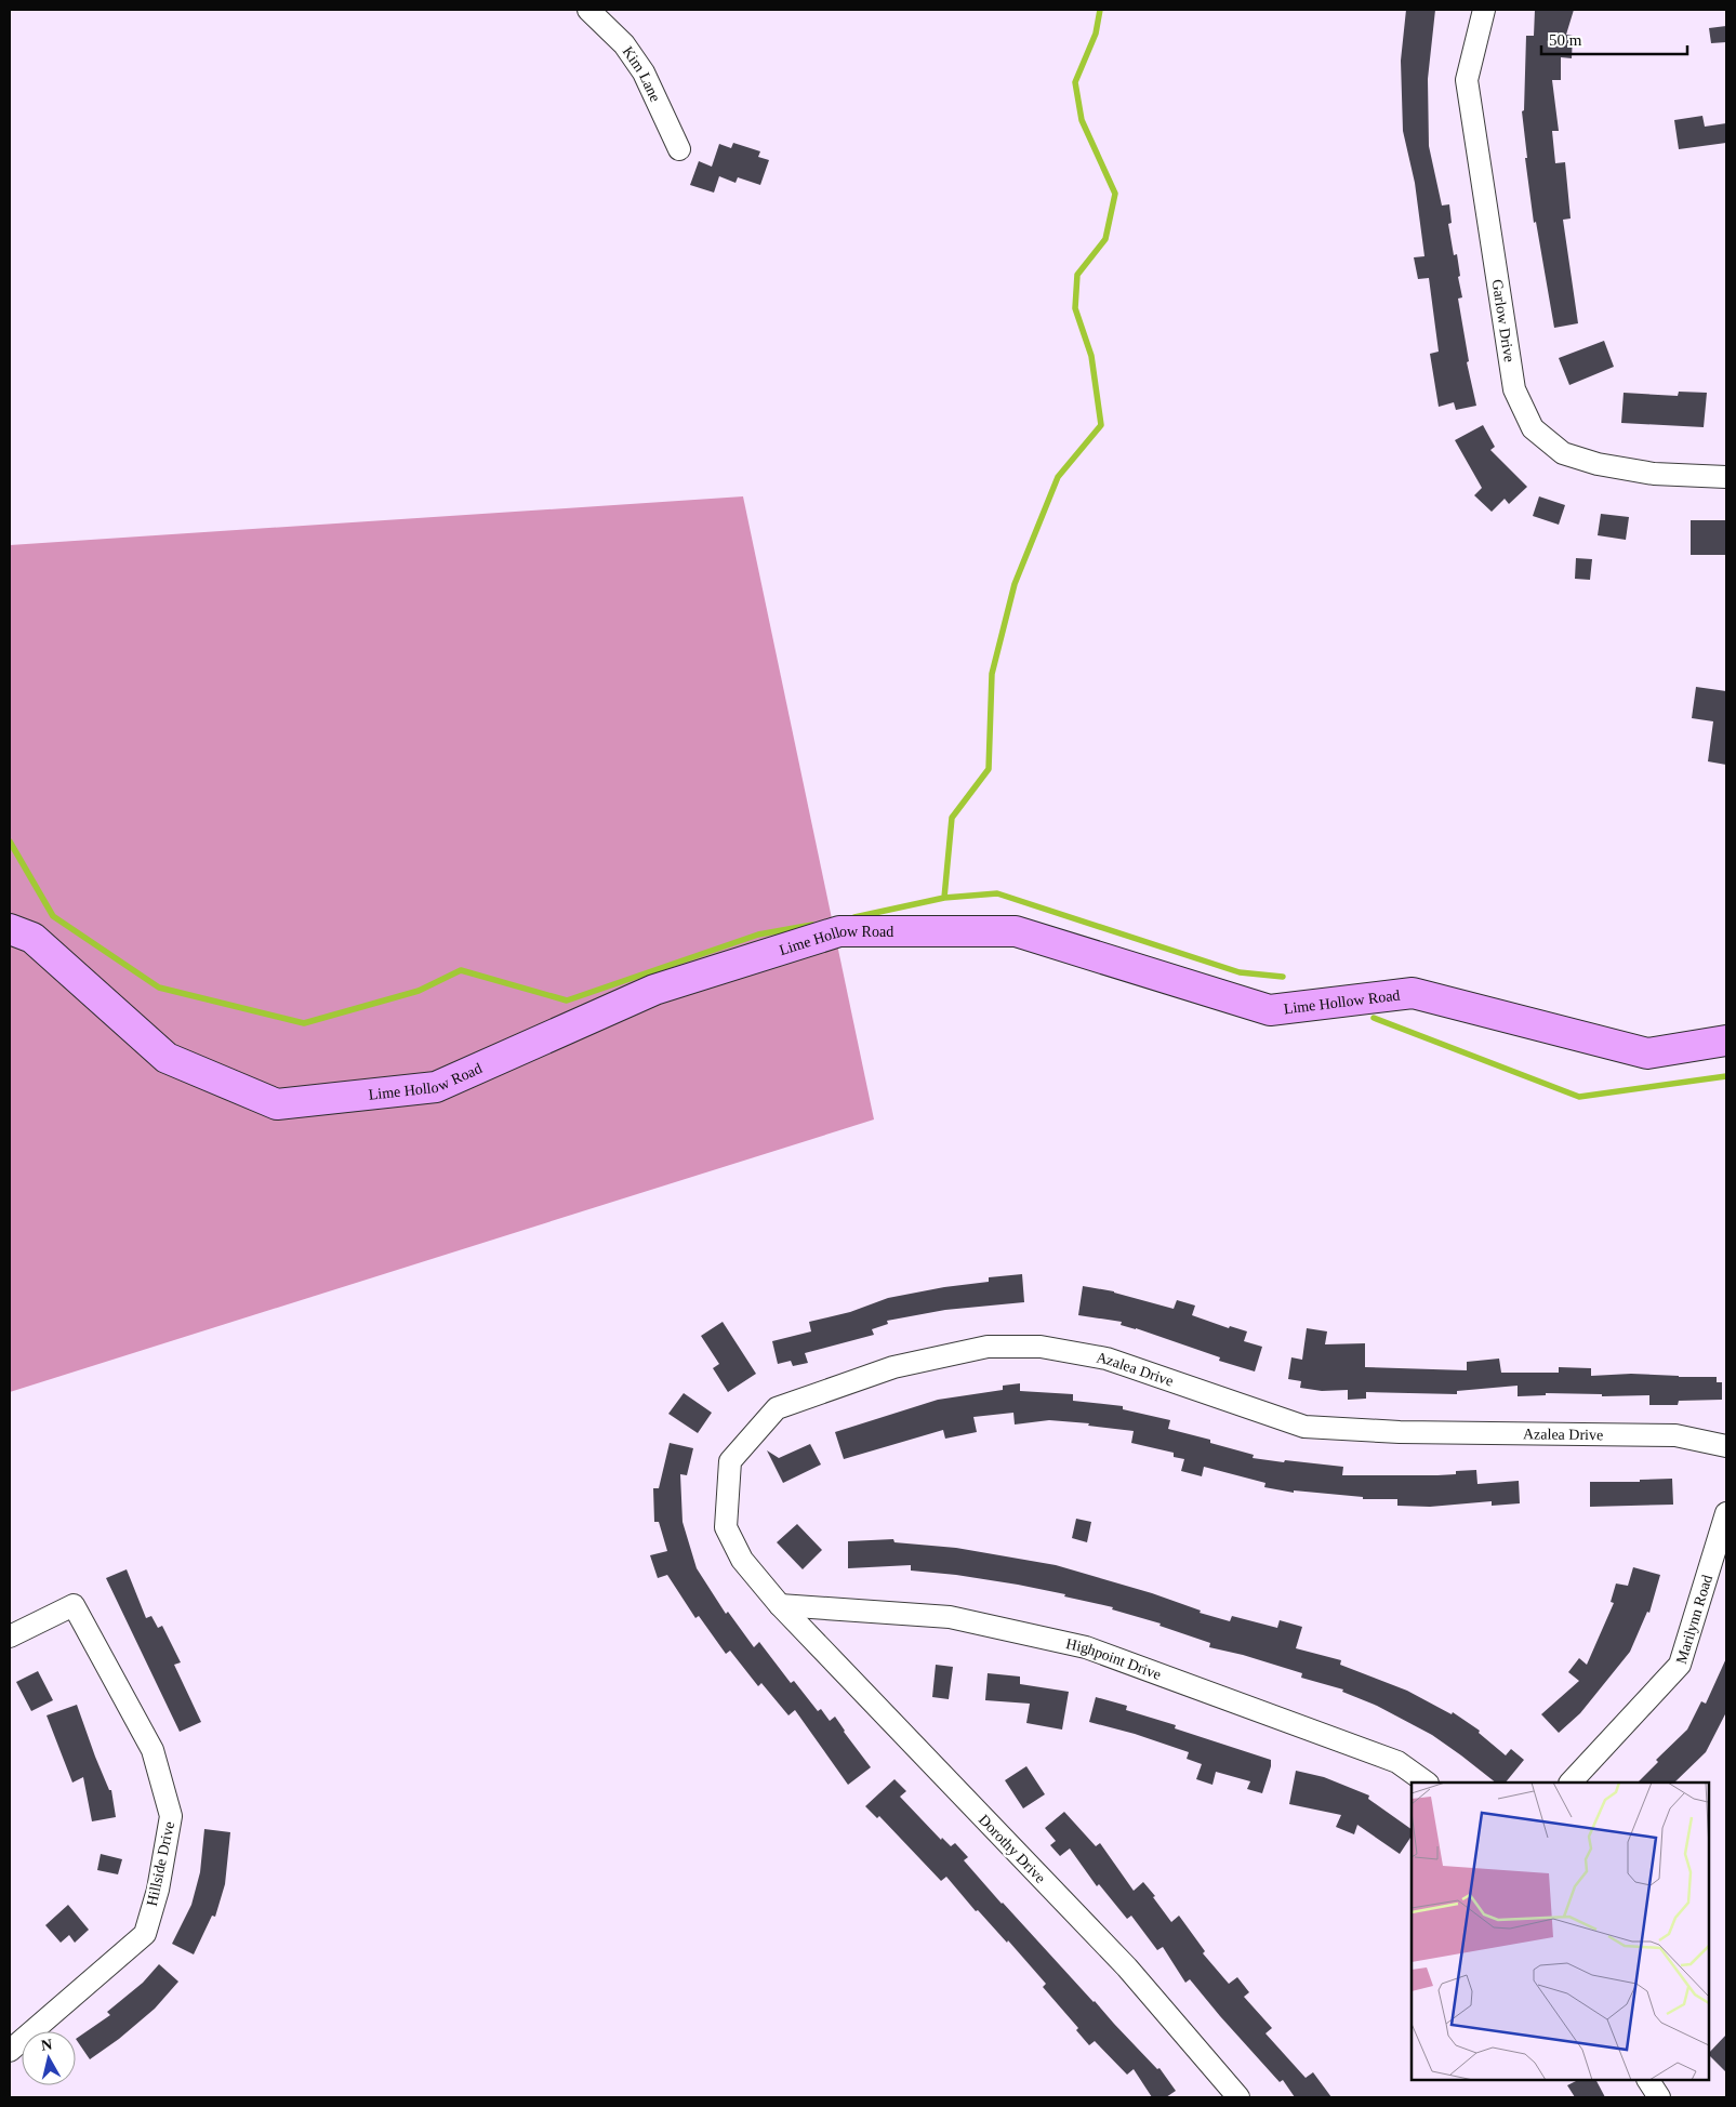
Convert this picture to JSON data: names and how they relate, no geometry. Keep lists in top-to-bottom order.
{
  "streets": {
    "street": [
      "Kim Lane",
      "Garlow Drive",
      "Lime Hollow Road",
      "Azalea Drive",
      "Marilynn Road",
      "Highpoint Drive",
      "Dorothy Drive",
      "Hillside Drive"
    ]
  },
  "crossings": [
    ["Azalea Drive", "Highpoint Drive"],
    ["Azalea Drive", "Dorothy Drive"],
    ["Highpoint Drive", "Dorothy Drive"]
  ],
  "scale_bar": "50 m",
  "north": "top"
}
